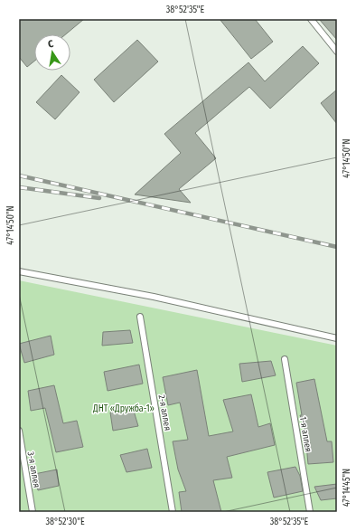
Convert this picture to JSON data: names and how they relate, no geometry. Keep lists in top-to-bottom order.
{
  "streets": {
    "lane": ["2-я аллея", "1-я аллея", "3-я аллея"]
  },
  "parks": ["ДНТ «Дружба-1»"],
  "north": "top",
  "coordinates": [
    "38°52'35\"E",
    "47°14'50\"N",
    "47°14'45\"N",
    "38°52'30\"E"
  ]
}
